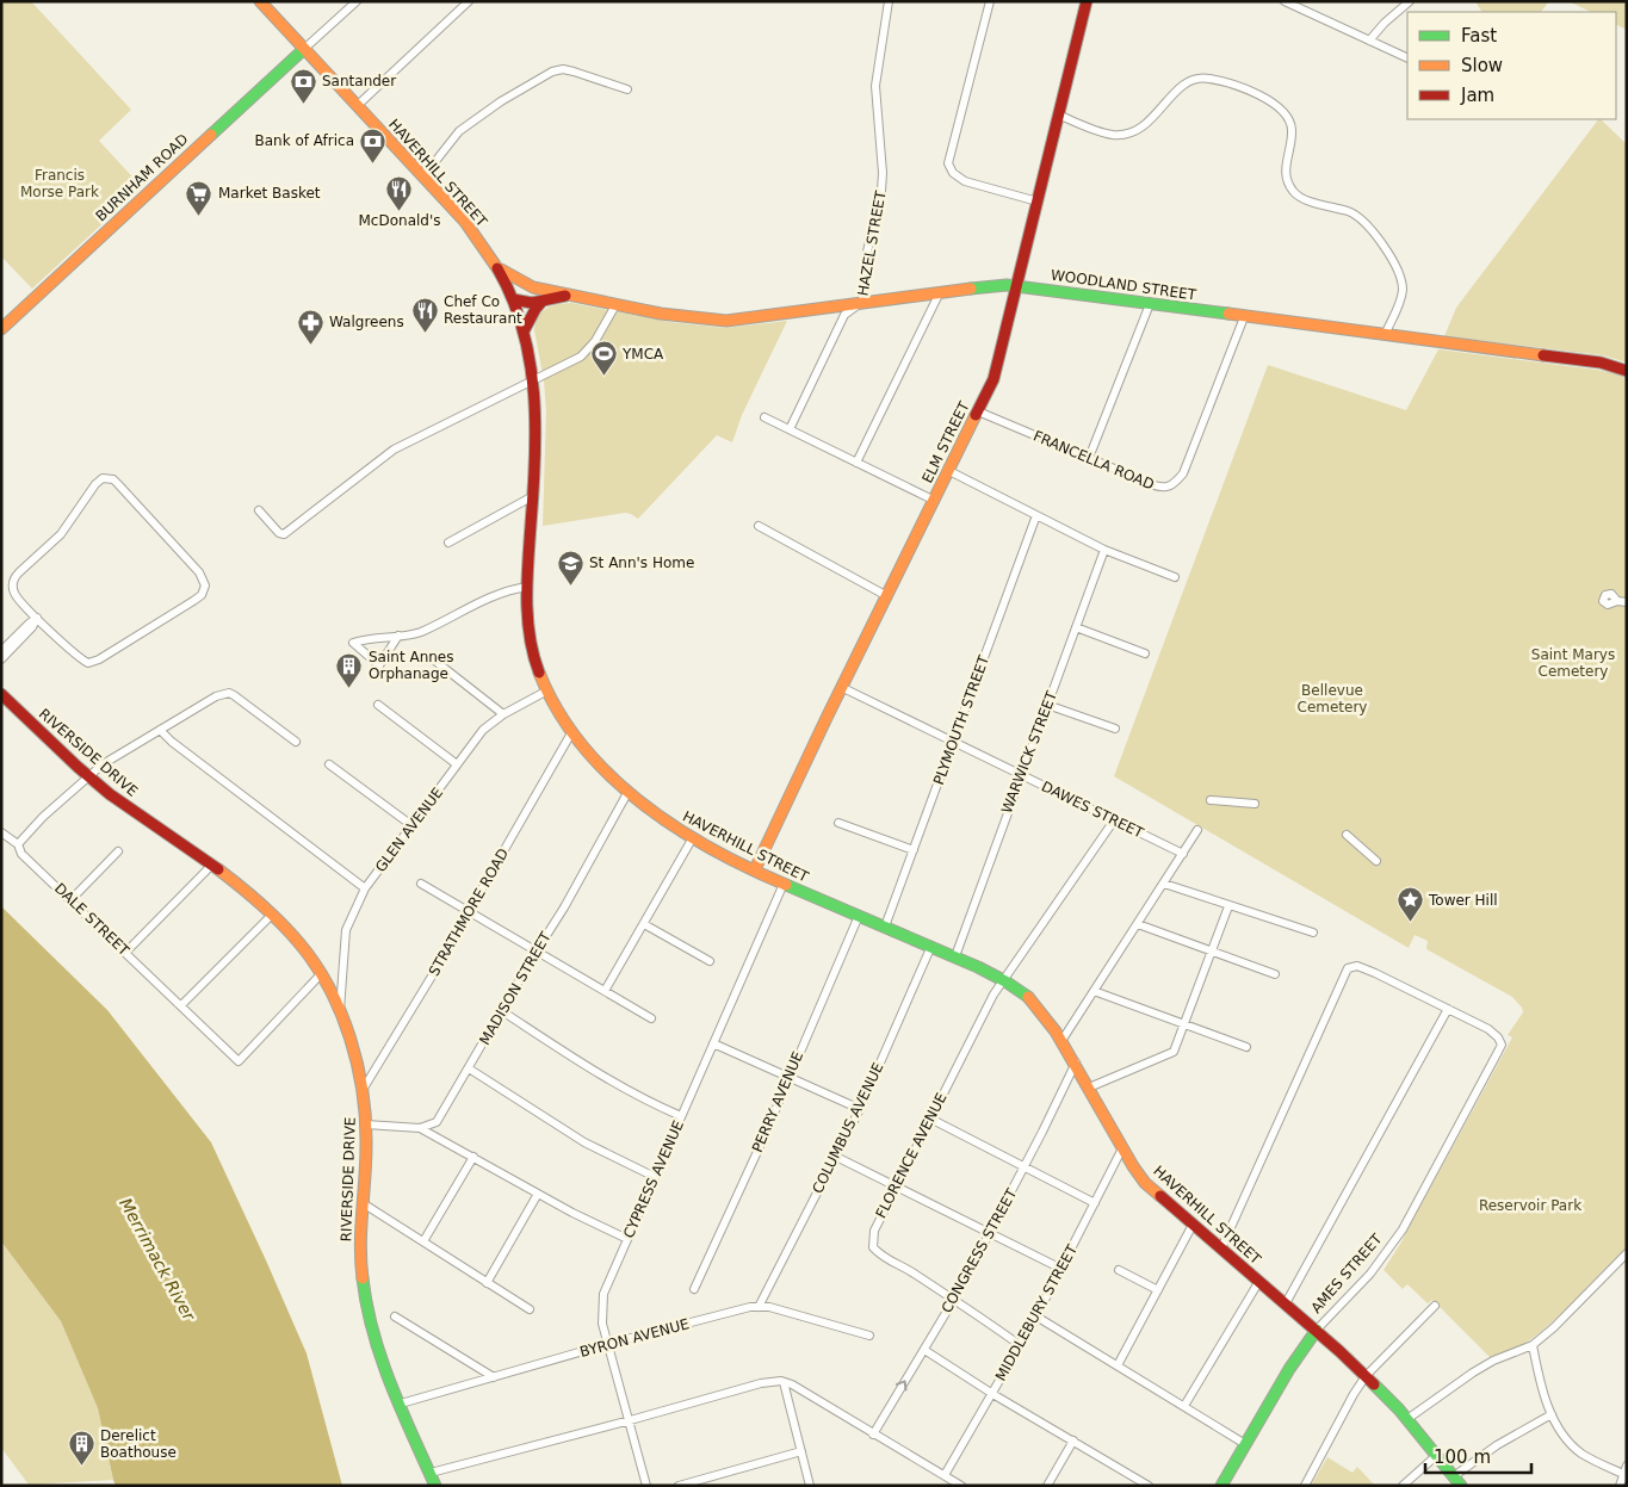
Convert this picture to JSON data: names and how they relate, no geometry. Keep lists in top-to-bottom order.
{
  "streets": {
    "main road": [
      "HAVERHILL STREET",
      "BURNHAM ROAD",
      "WOODLAND STREET",
      "ELM STREET",
      "RIVERSIDE DRIVE",
      "AMES STREET"
    ],
    "street": [
      "HAZEL STREET",
      "FRANCELLA ROAD",
      "PLYMOUTH STREET",
      "WARWICK STREET",
      "DAWES STREET",
      "GLEN AVENUE",
      "STRATHMORE ROAD",
      "DALE STREET",
      "MADISON STREET",
      "PERRY AVENUE",
      "COLUMBUS AVENUE",
      "FLORENCE AVENUE",
      "CYPRESS AVENUE",
      "CONGRESS STREET",
      "MIDDLEBURY STREET",
      "BYRON AVENUE"
    ]
  },
  "crossings": [
    ["HAVERHILL STREET", "BURNHAM ROAD"],
    ["HAVERHILL STREET", "WOODLAND STREET"],
    ["HAVERHILL STREET", "ELM STREET"],
    ["HAVERHILL STREET", "PLYMOUTH STREET"],
    ["HAVERHILL STREET", "WARWICK STREET"],
    ["HAVERHILL STREET", "GLEN AVENUE"],
    ["HAVERHILL STREET", "STRATHMORE ROAD"],
    ["HAVERHILL STREET", "MADISON STREET"],
    ["HAVERHILL STREET", "PERRY AVENUE"],
    ["HAVERHILL STREET", "COLUMBUS AVENUE"],
    ["HAVERHILL STREET", "FLORENCE AVENUE"],
    ["HAVERHILL STREET", "CYPRESS AVENUE"],
    ["HAVERHILL STREET", "CONGRESS STREET"],
    ["HAVERHILL STREET", "AMES STREET"],
    ["HAVERHILL STREET", "MIDDLEBURY STREET"],
    ["HAZEL STREET", "WOODLAND STREET"],
    ["WOODLAND STREET", "ELM STREET"],
    ["WOODLAND STREET", "FRANCELLA ROAD"],
    ["ELM STREET", "FRANCELLA ROAD"],
    ["ELM STREET", "DAWES STREET"],
    ["PLYMOUTH STREET", "DAWES STREET"],
    ["RIVERSIDE DRIVE", "GLEN AVENUE"],
    ["RIVERSIDE DRIVE", "STRATHMORE ROAD"],
    ["RIVERSIDE DRIVE", "DALE STREET"],
    ["RIVERSIDE DRIVE", "BYRON AVENUE"],
    ["WARWICK STREET", "DAWES STREET"],
    ["DAWES STREET", "FLORENCE AVENUE"],
    ["COLUMBUS AVENUE", "BYRON AVENUE"],
    ["FLORENCE AVENUE", "CONGRESS STREET"],
    ["CYPRESS AVENUE", "BYRON AVENUE"]
  ],
  "water": ["Merrimack River"],
  "parks": [
    "Francis Morse Park",
    "Saint Marys Cemetery",
    "Bellevue Cemetery",
    "Reservoir Park"
  ],
  "places": {
    "bank": ["Santander", "Bank of Africa"],
    "restaurant": ["McDonald's", "Chef Co Restaurant"],
    "supermarket": ["Market Basket"],
    "pharmacy": ["Walgreens"],
    "sports": ["YMCA"],
    "school or university": ["St Ann's Home"],
    "building": ["Saint Annes Orphanage", "Derelict Boathouse"],
    "place": ["Tower Hill"]
  },
  "legend": ["Fast", "Slow", "Jam"],
  "scale_bar": "100 m"
}
